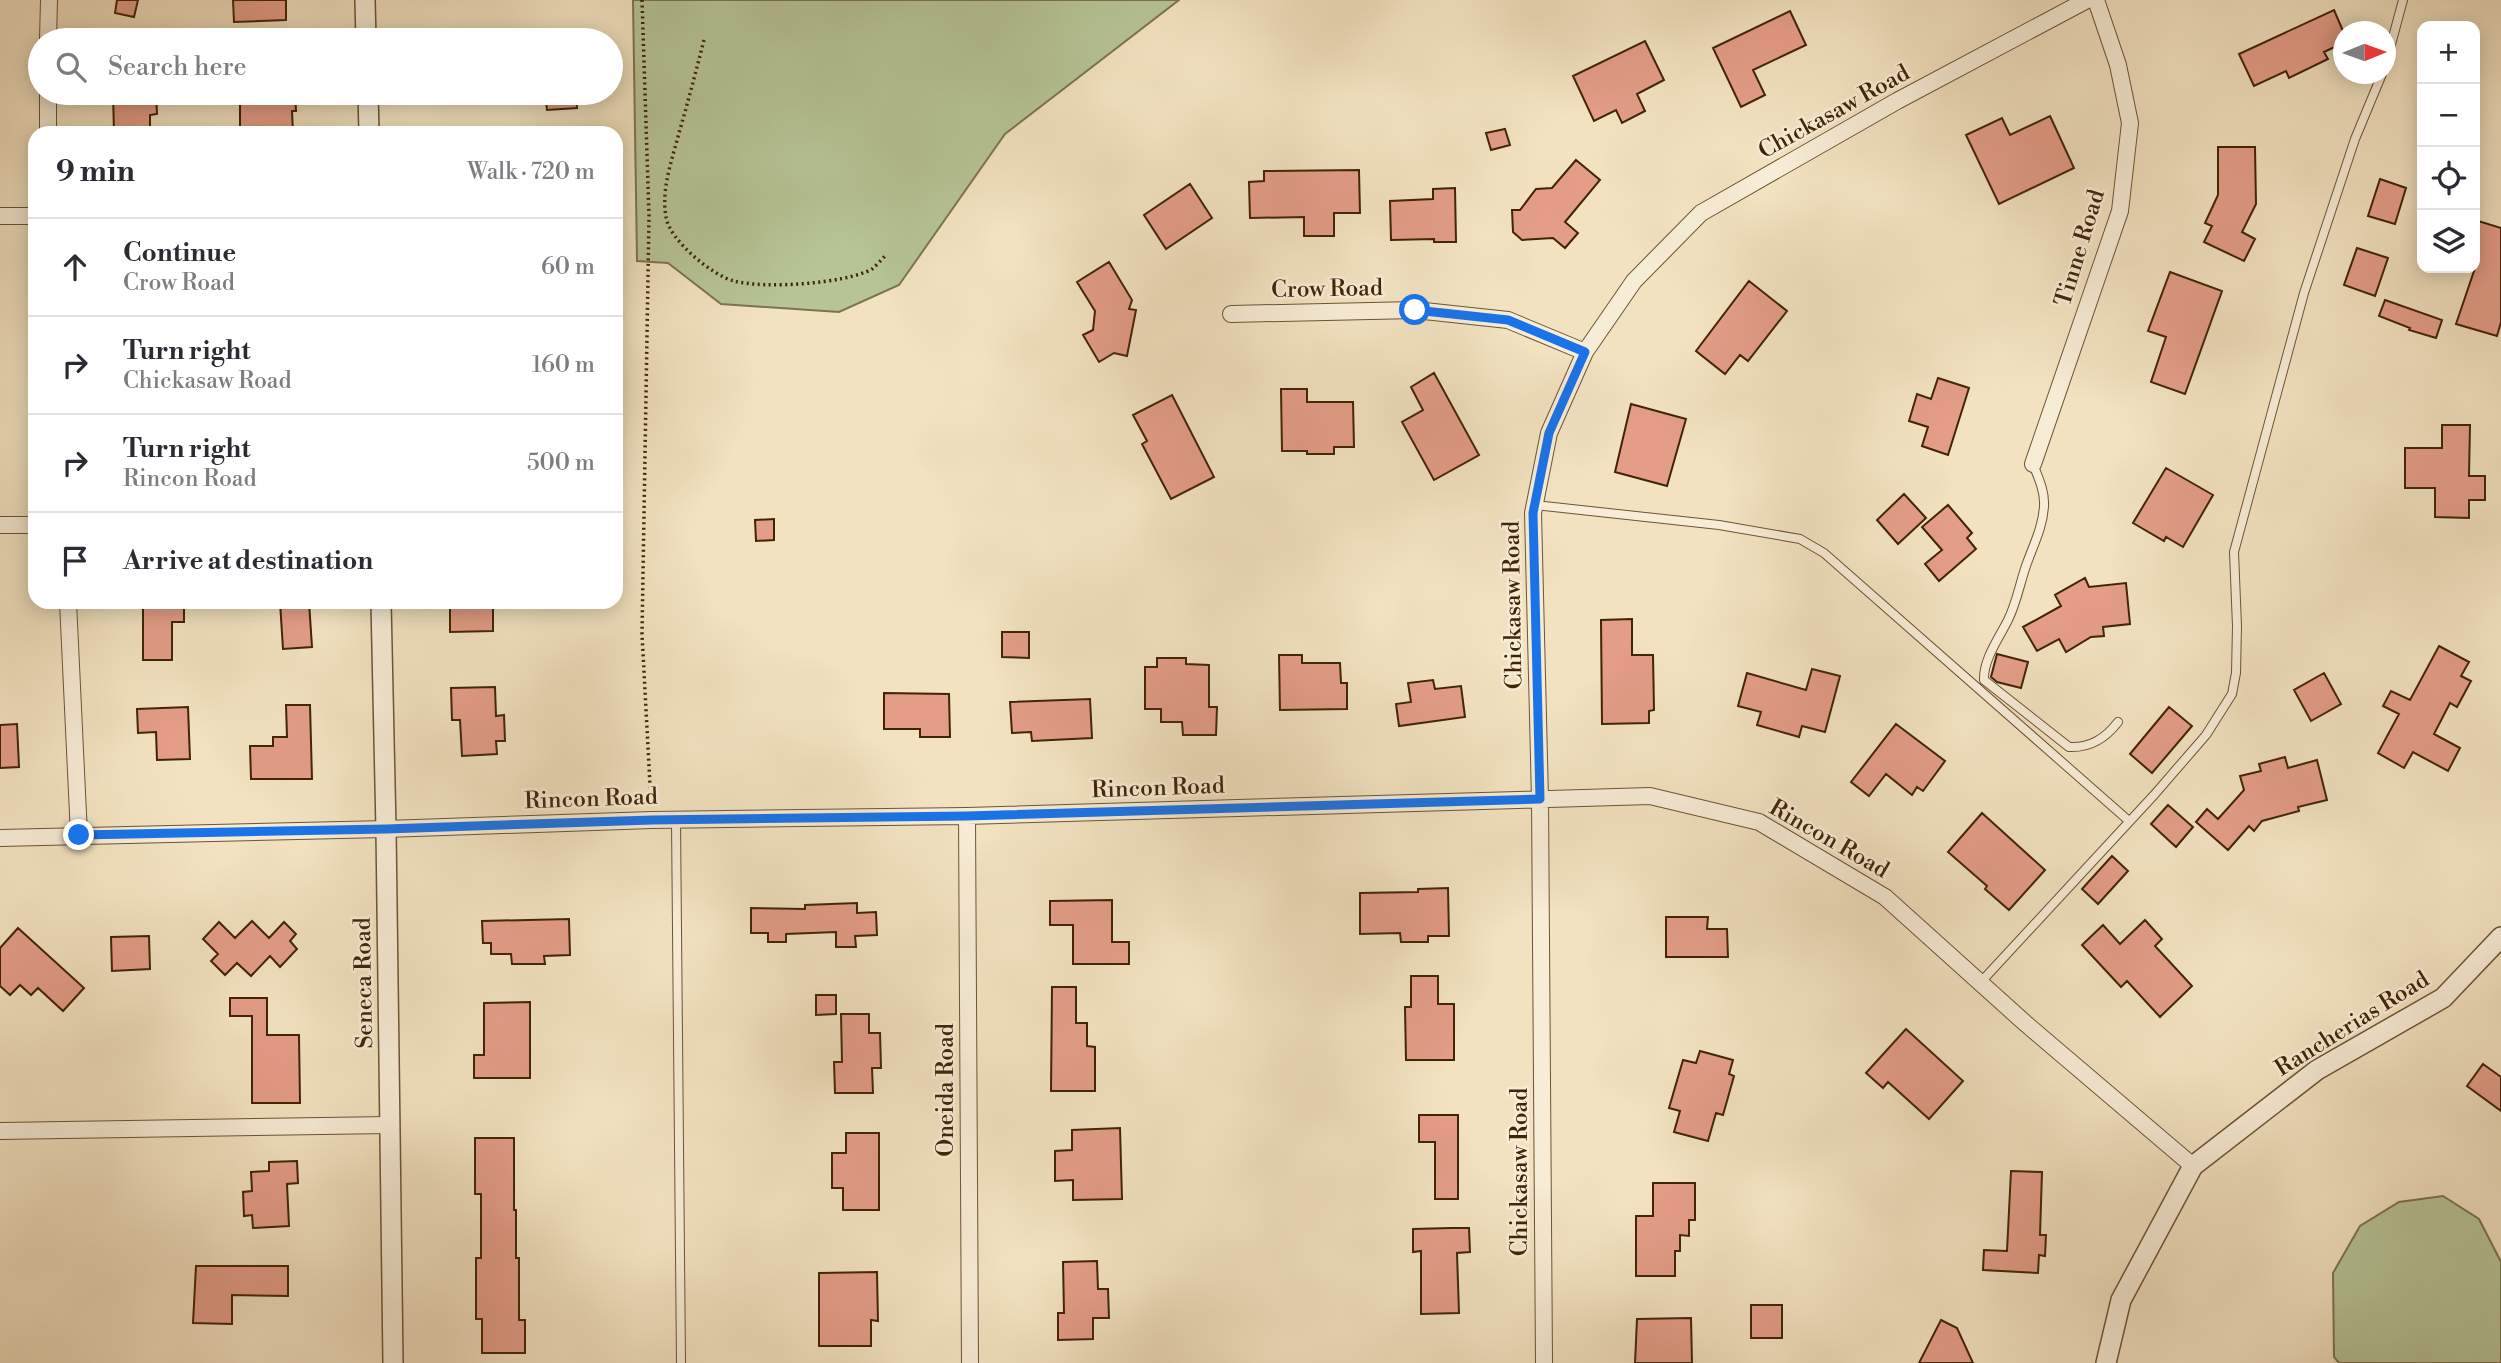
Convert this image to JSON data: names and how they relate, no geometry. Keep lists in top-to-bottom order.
{
  "streets": {
    "street": [
      "Chickasaw Road",
      "Tinne Road",
      "Crow Road",
      "Rincon Road",
      "Seneca Road",
      "Rancherias Road",
      "Oneida Road"
    ]
  },
  "crossings": [
    ["Chickasaw Road", "Crow Road"],
    ["Chickasaw Road", "Rincon Road"],
    ["Rincon Road", "Seneca Road"],
    ["Rincon Road", "Rancherias Road"],
    ["Rincon Road", "Oneida Road"]
  ],
  "north": "right",
  "page": {
    "map_buttons": ["+", "−"],
    "search": "Search here",
    "heading": ["9 min", "Walk · 720 m"],
    "list": [
      ["Continue", "Crow Road", "60 m"],
      ["Turn right", "Chickasaw Road", "160 m"],
      ["Turn right", "Rincon Road", "500 m"],
      "Arrive at destination"
    ]
  }
}
